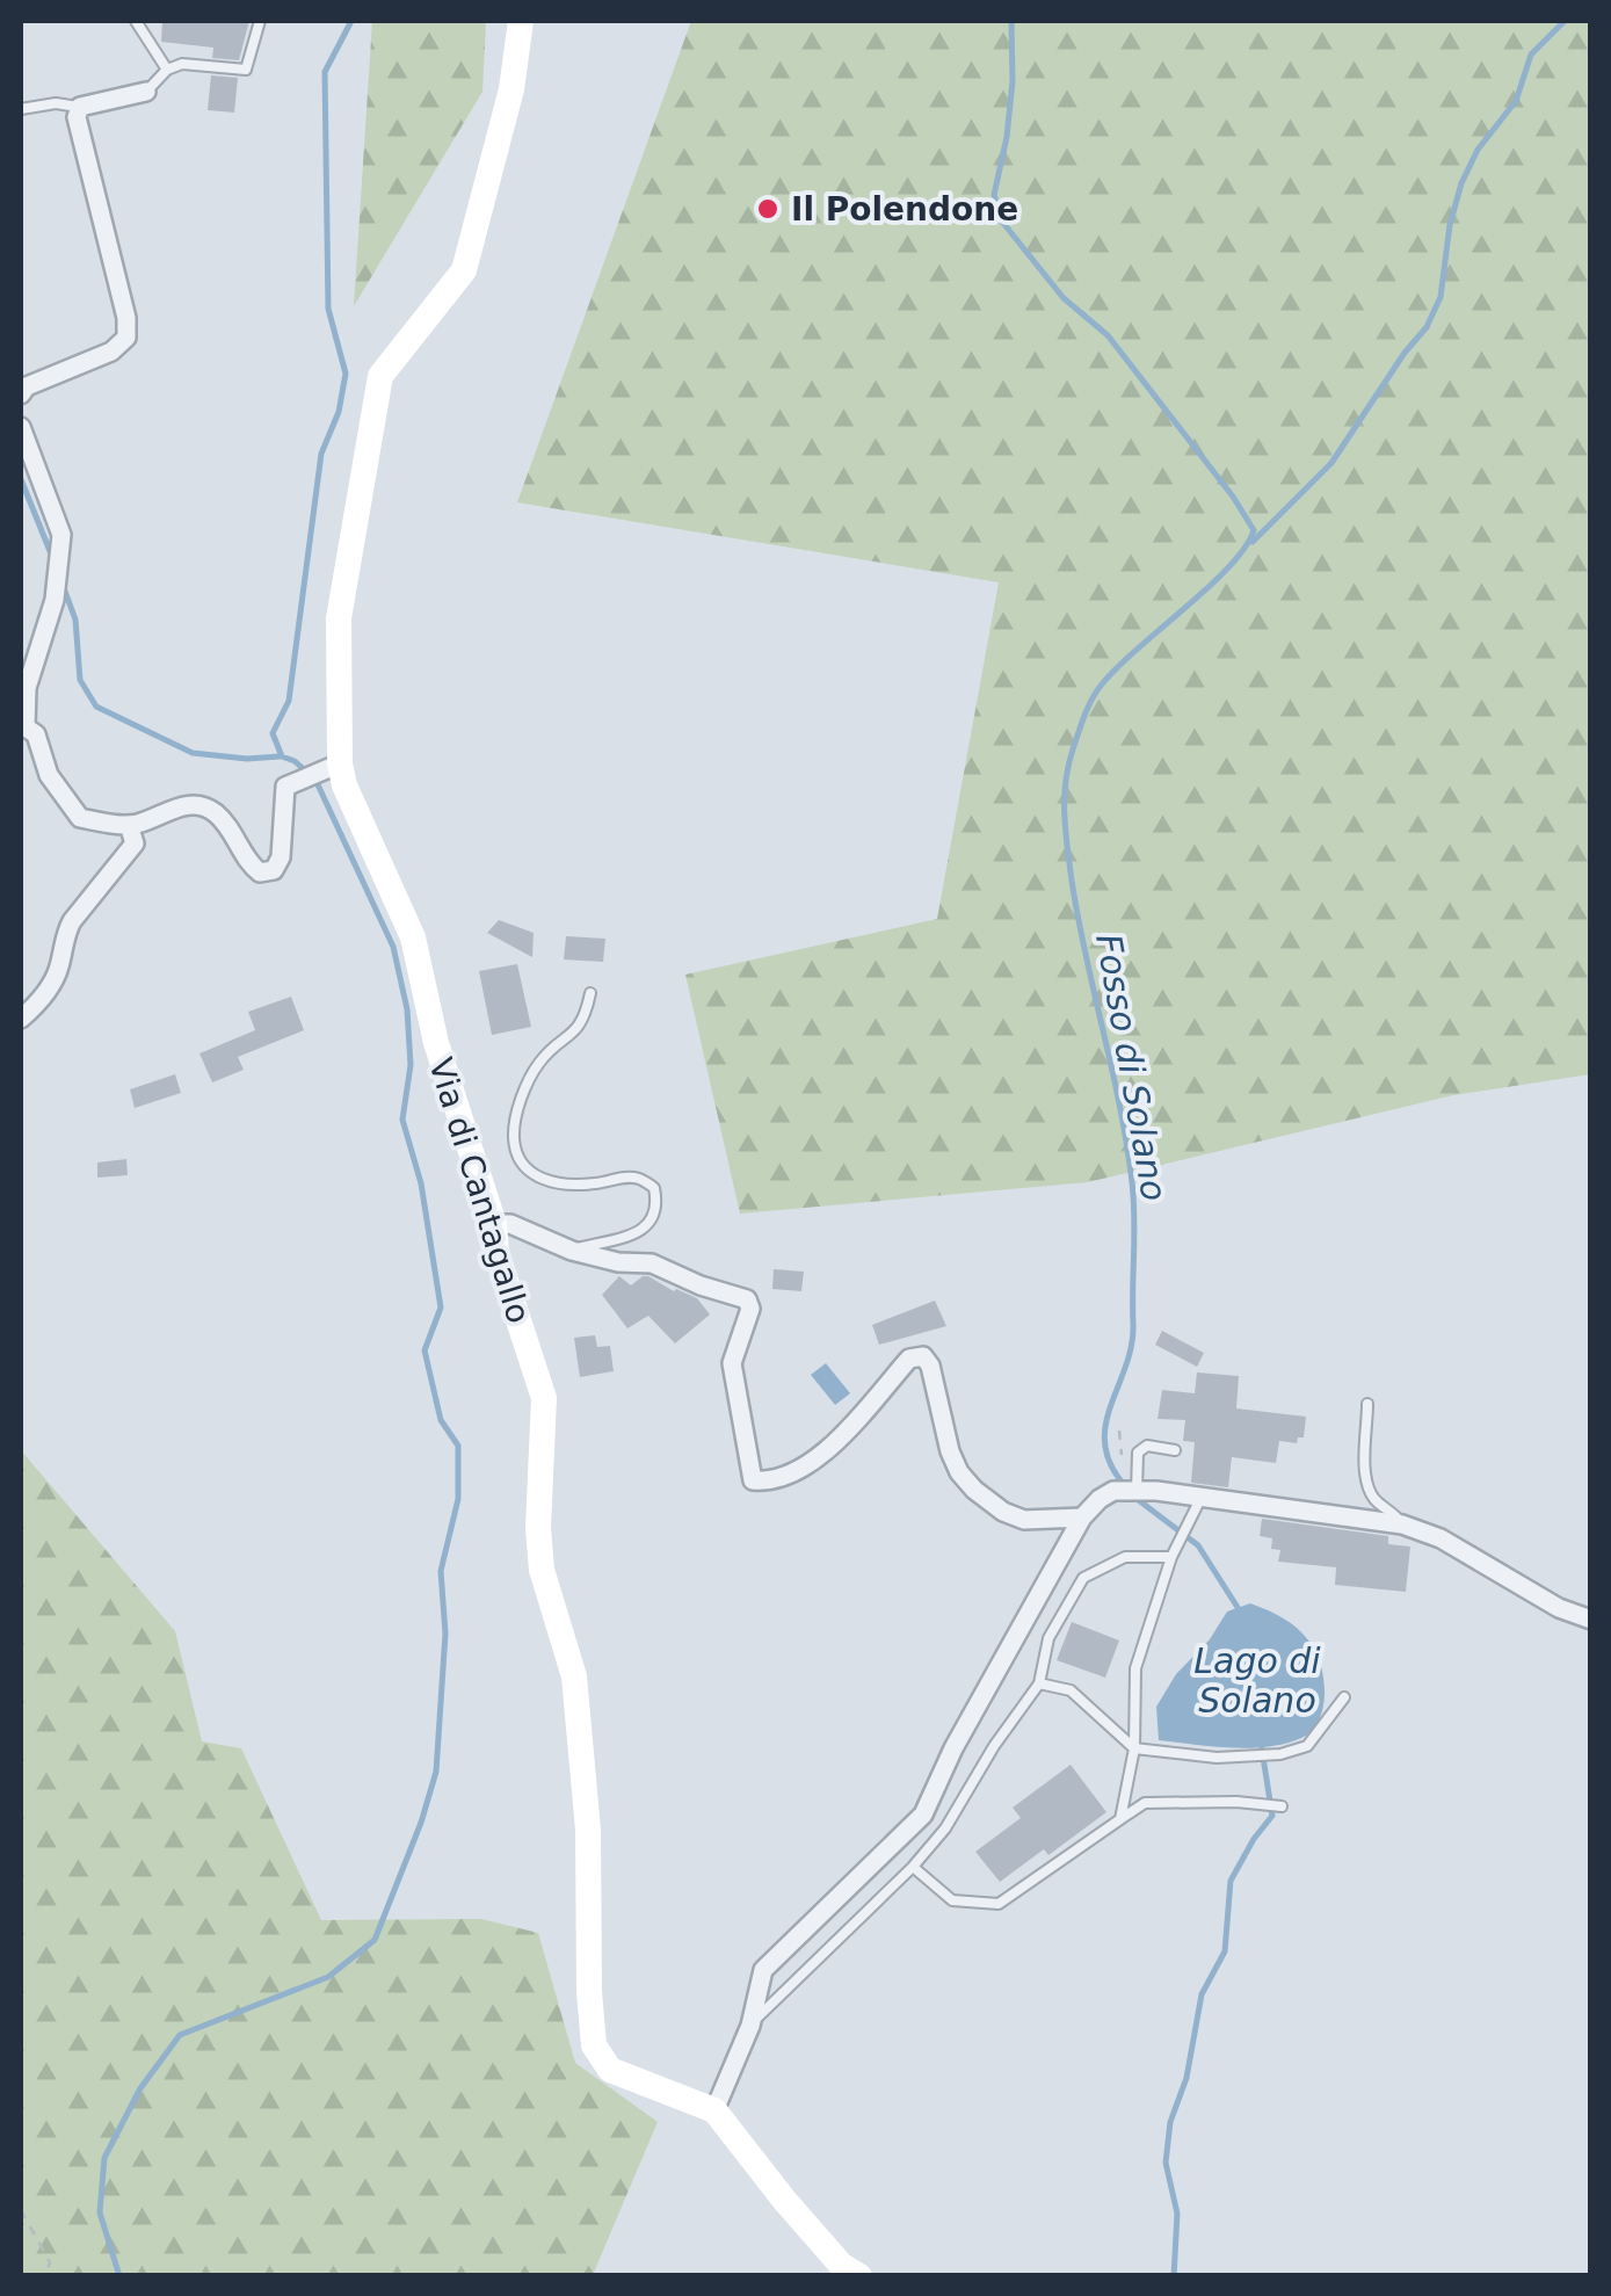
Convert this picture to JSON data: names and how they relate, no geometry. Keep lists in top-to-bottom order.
{
  "streets": {
    "street": ["Via di Cantagallo"]
  },
  "water": ["Fosso di Solano", "Lago di Solano"],
  "places": ["Il Polendone"]
}
